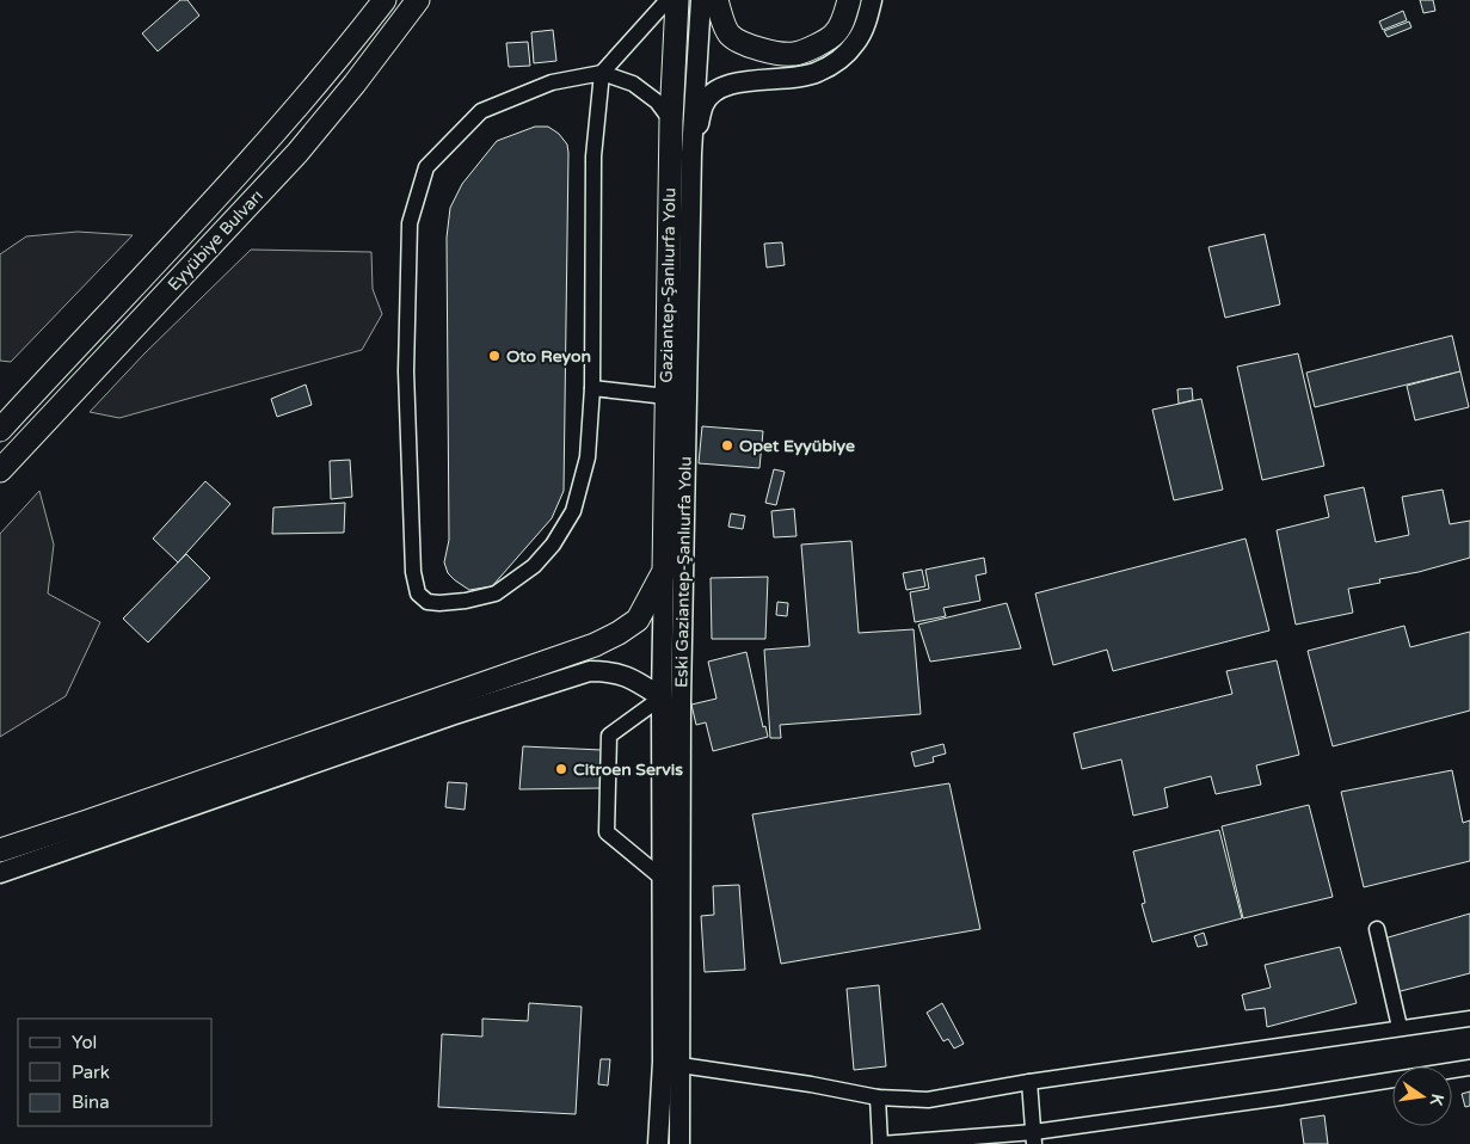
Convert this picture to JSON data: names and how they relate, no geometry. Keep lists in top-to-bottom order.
{
  "streets": {
    "highway": ["Eyyübiye Bulvarı", "Gaziantep-Şanlıurfa Yolu"],
    "main road": ["Eski Gaziantep-Şanlıurfa Yolu"]
  },
  "crossings": [
    ["Gaziantep-Şanlıurfa Yolu", "Eski Gaziantep-Şanlıurfa Yolu"]
  ],
  "places": ["Oto Reyon", "Opet Eyyübiye", "Citroen Servis"],
  "legend": ["Yol", "Park", "Bina"],
  "north": "right"
}
